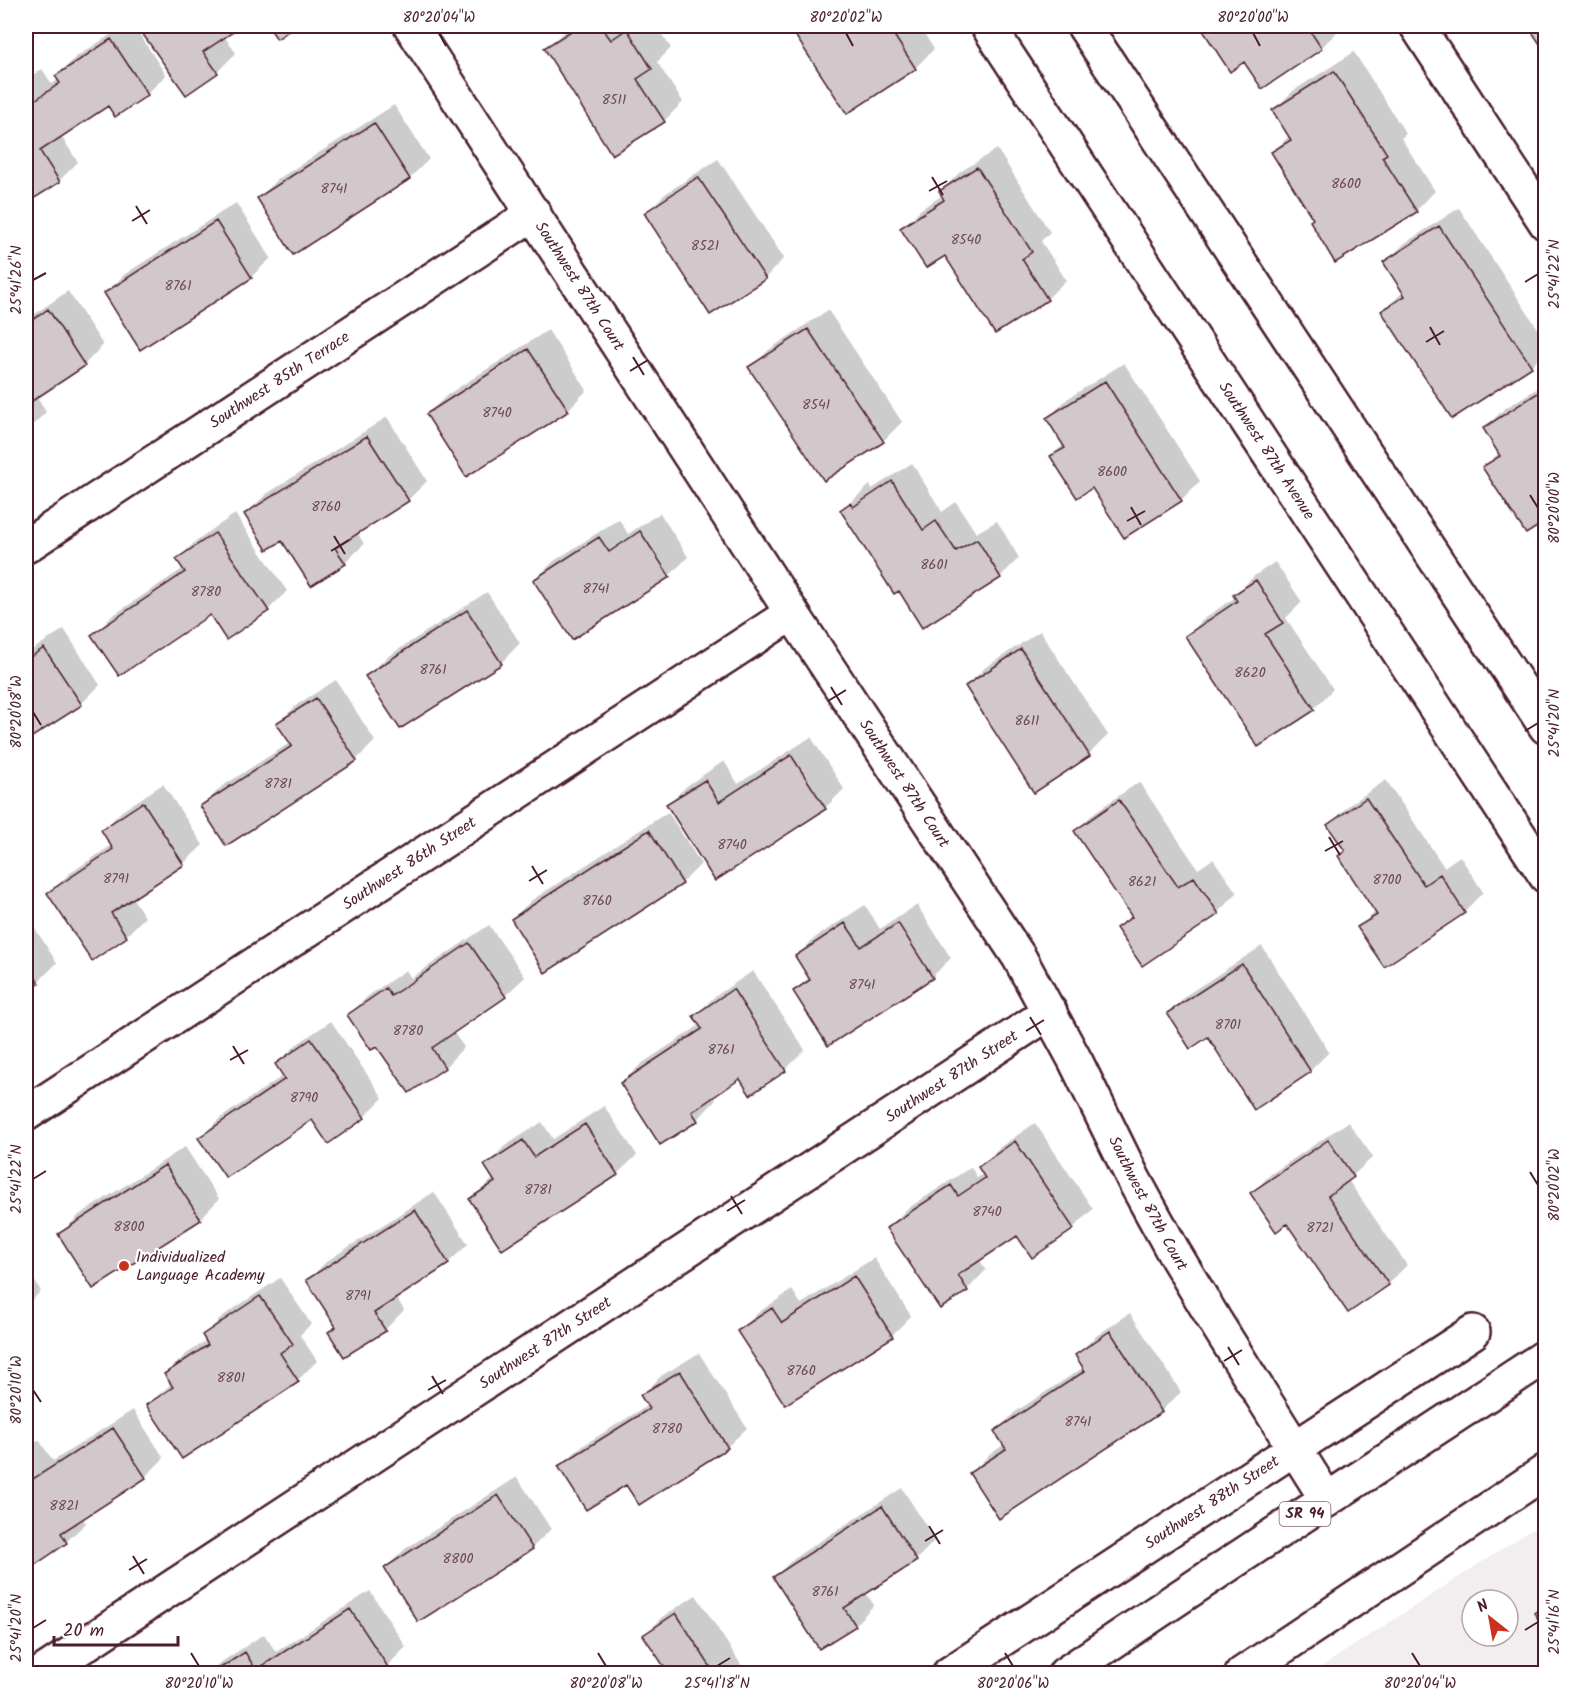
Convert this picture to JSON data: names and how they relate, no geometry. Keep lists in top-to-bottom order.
{
  "streets": {
    "street": [
      "Southwest 87th Court",
      "Southwest 85th Terrace",
      "Southwest 87th Avenue",
      "Southwest 86th Street",
      "Southwest 87th Street",
      "Southwest 88th Street",
      "SR 94"
    ]
  },
  "crossings": [
    ["Southwest 87th Court", "Southwest 85th Terrace"],
    ["Southwest 87th Court", "Southwest 86th Street"],
    ["Southwest 87th Court", "Southwest 87th Street"],
    ["Southwest 87th Court", "Southwest 88th Street"],
    ["Southwest 87th Court", "SR 94"]
  ],
  "places": ["Individualized Language Academy"],
  "house_numbers": [
    "8511",
    "8600",
    "8741",
    "8540",
    "8521",
    "8761",
    "8541",
    "8740",
    "8600",
    "8760",
    "8601",
    "8741",
    "8780",
    "8761",
    "8620",
    "8611",
    "8781",
    "8740",
    "8791",
    "8700",
    "8621",
    "8760",
    "8741",
    "8701",
    "8780",
    "8761",
    "8790",
    "8781",
    "8740",
    "8800",
    "8721",
    "8791",
    "8760",
    "8801",
    "8741",
    "8780",
    "8821",
    "8800",
    "8761"
  ],
  "scale_bar": "20 m",
  "north": "top left",
  "coordinates": [
    "80°20'04\"W",
    "80°20'02\"W",
    "80°20'00\"W",
    "25°41'22\"N",
    "25°41'26\"N",
    "80°20'08\"W",
    "25°41'20\"N",
    "80°20'10\"W",
    "25°41'16\"N",
    "25°41'18\"N",
    "80°20'06\"W"
  ]
}
